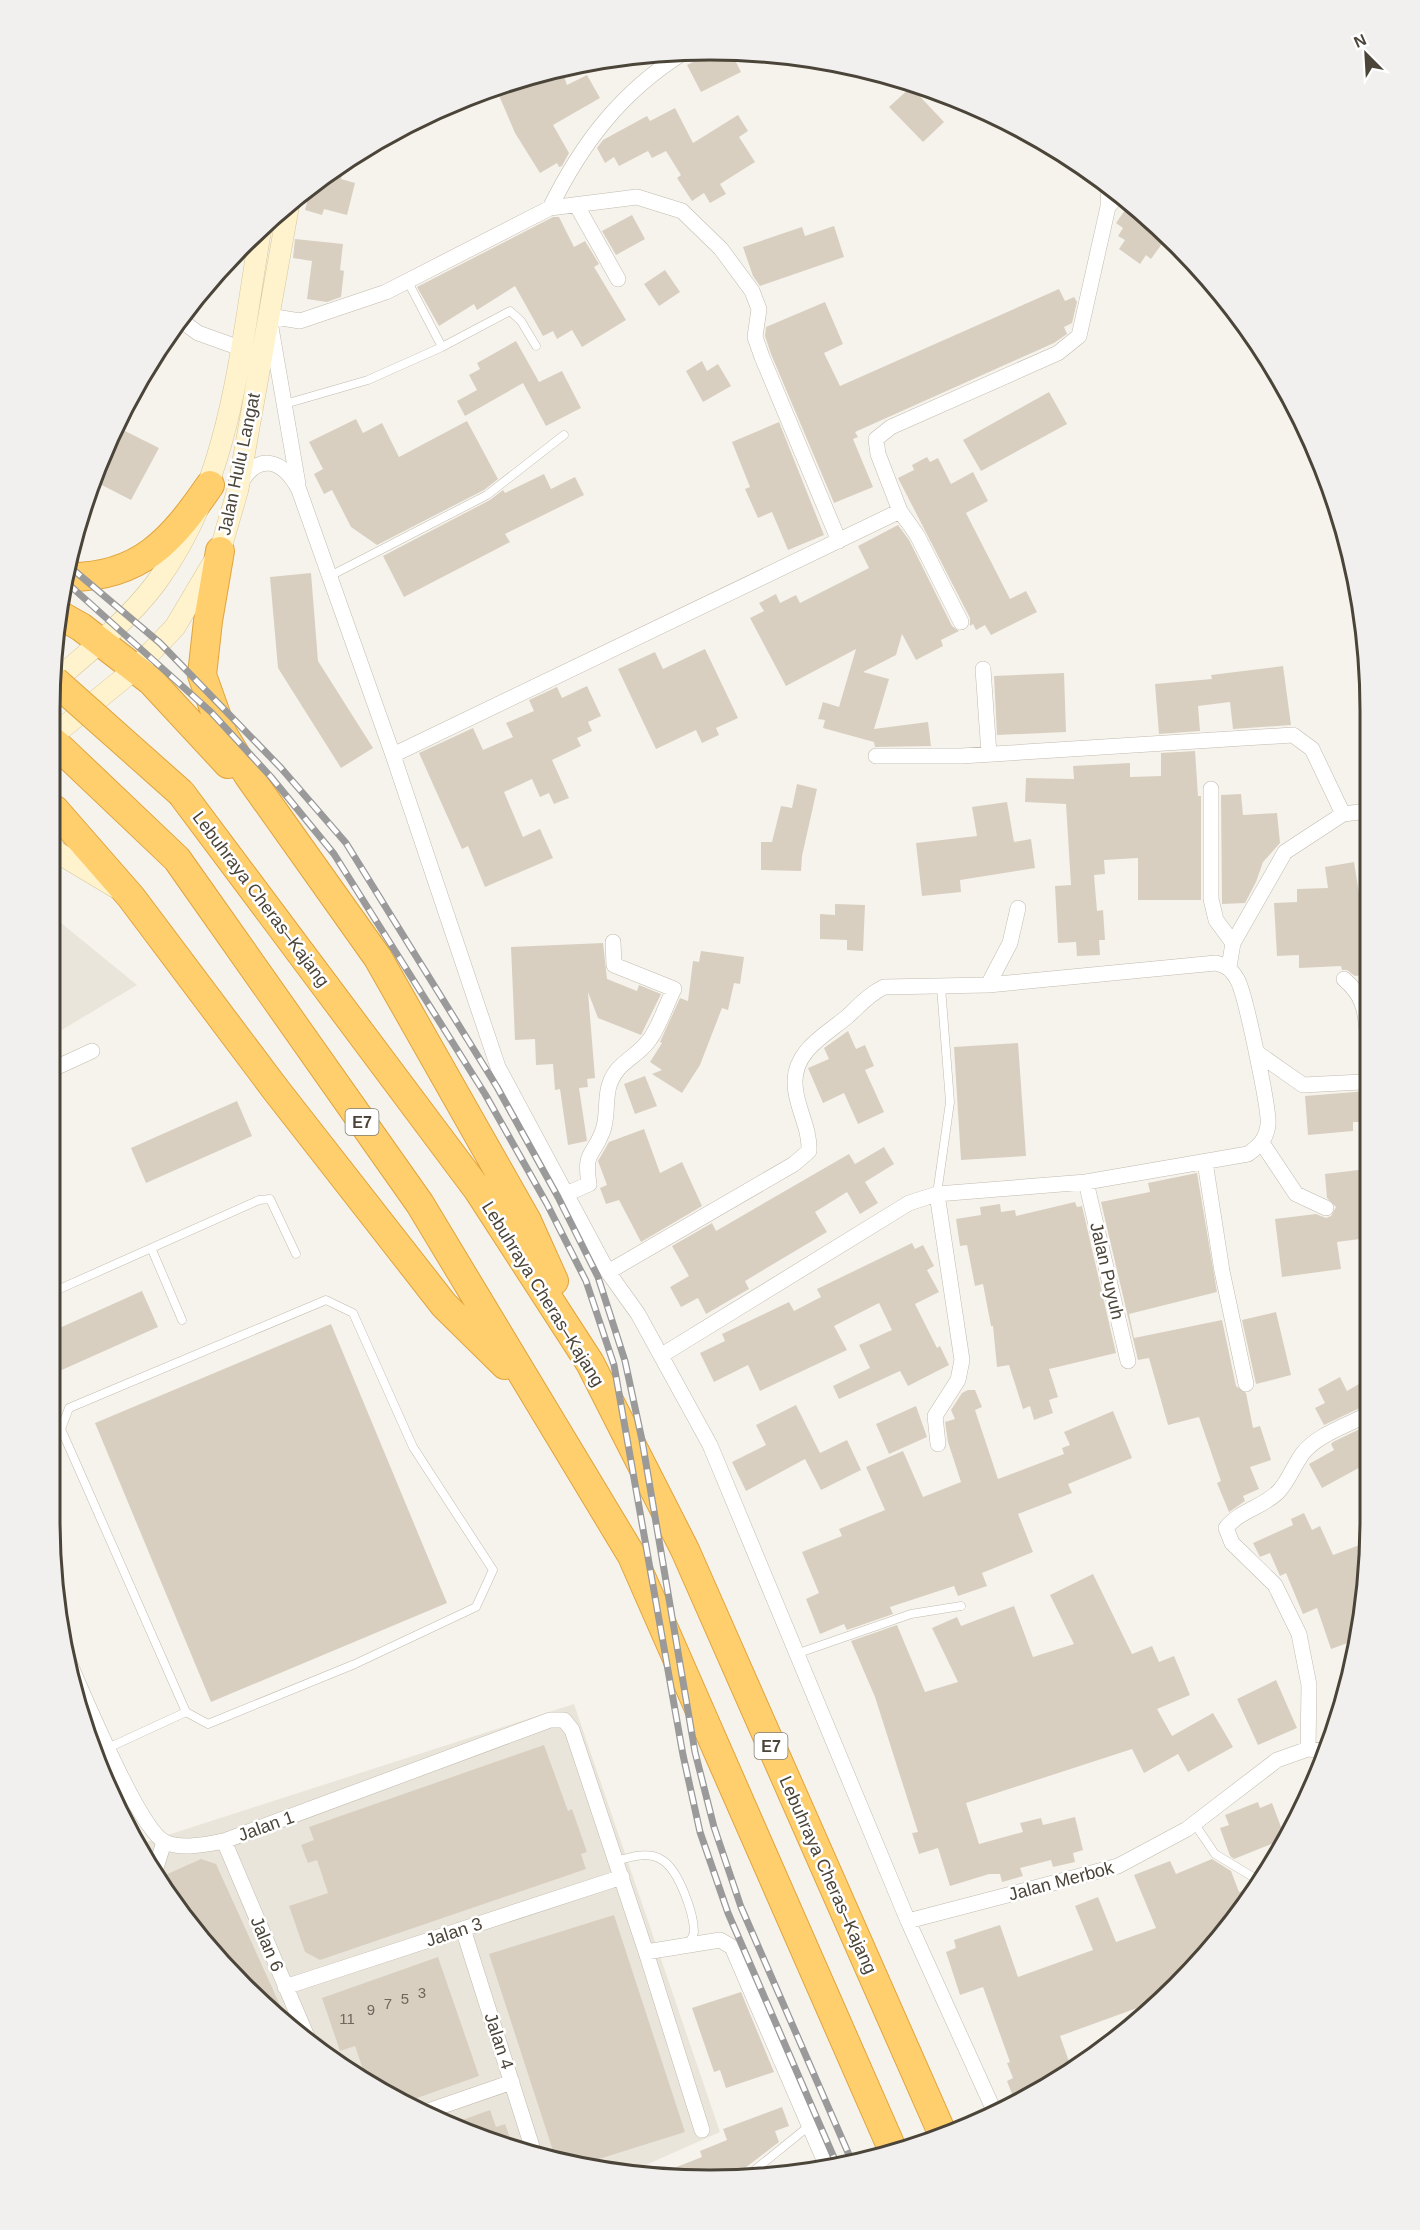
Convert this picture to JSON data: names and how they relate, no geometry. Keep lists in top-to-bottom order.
{
  "streets": {
    "highway": ["Lebuhraya Cheras–Kajang", "E7"],
    "main road": ["Jalan Hulu Langat"],
    "street": [
      "Jalan Puyuh",
      "Jalan 1",
      "Jalan Merbok",
      "Jalan 3",
      "Jalan 6",
      "Jalan 4"
    ]
  },
  "crossings": [
    ["Jalan 1", "Jalan 6"],
    ["Jalan 3", "Jalan 6"],
    ["Jalan 3", "Jalan 4"]
  ],
  "house_numbers": [
    "3",
    "5",
    "7",
    "9",
    "11"
  ],
  "north": "top left"
}
